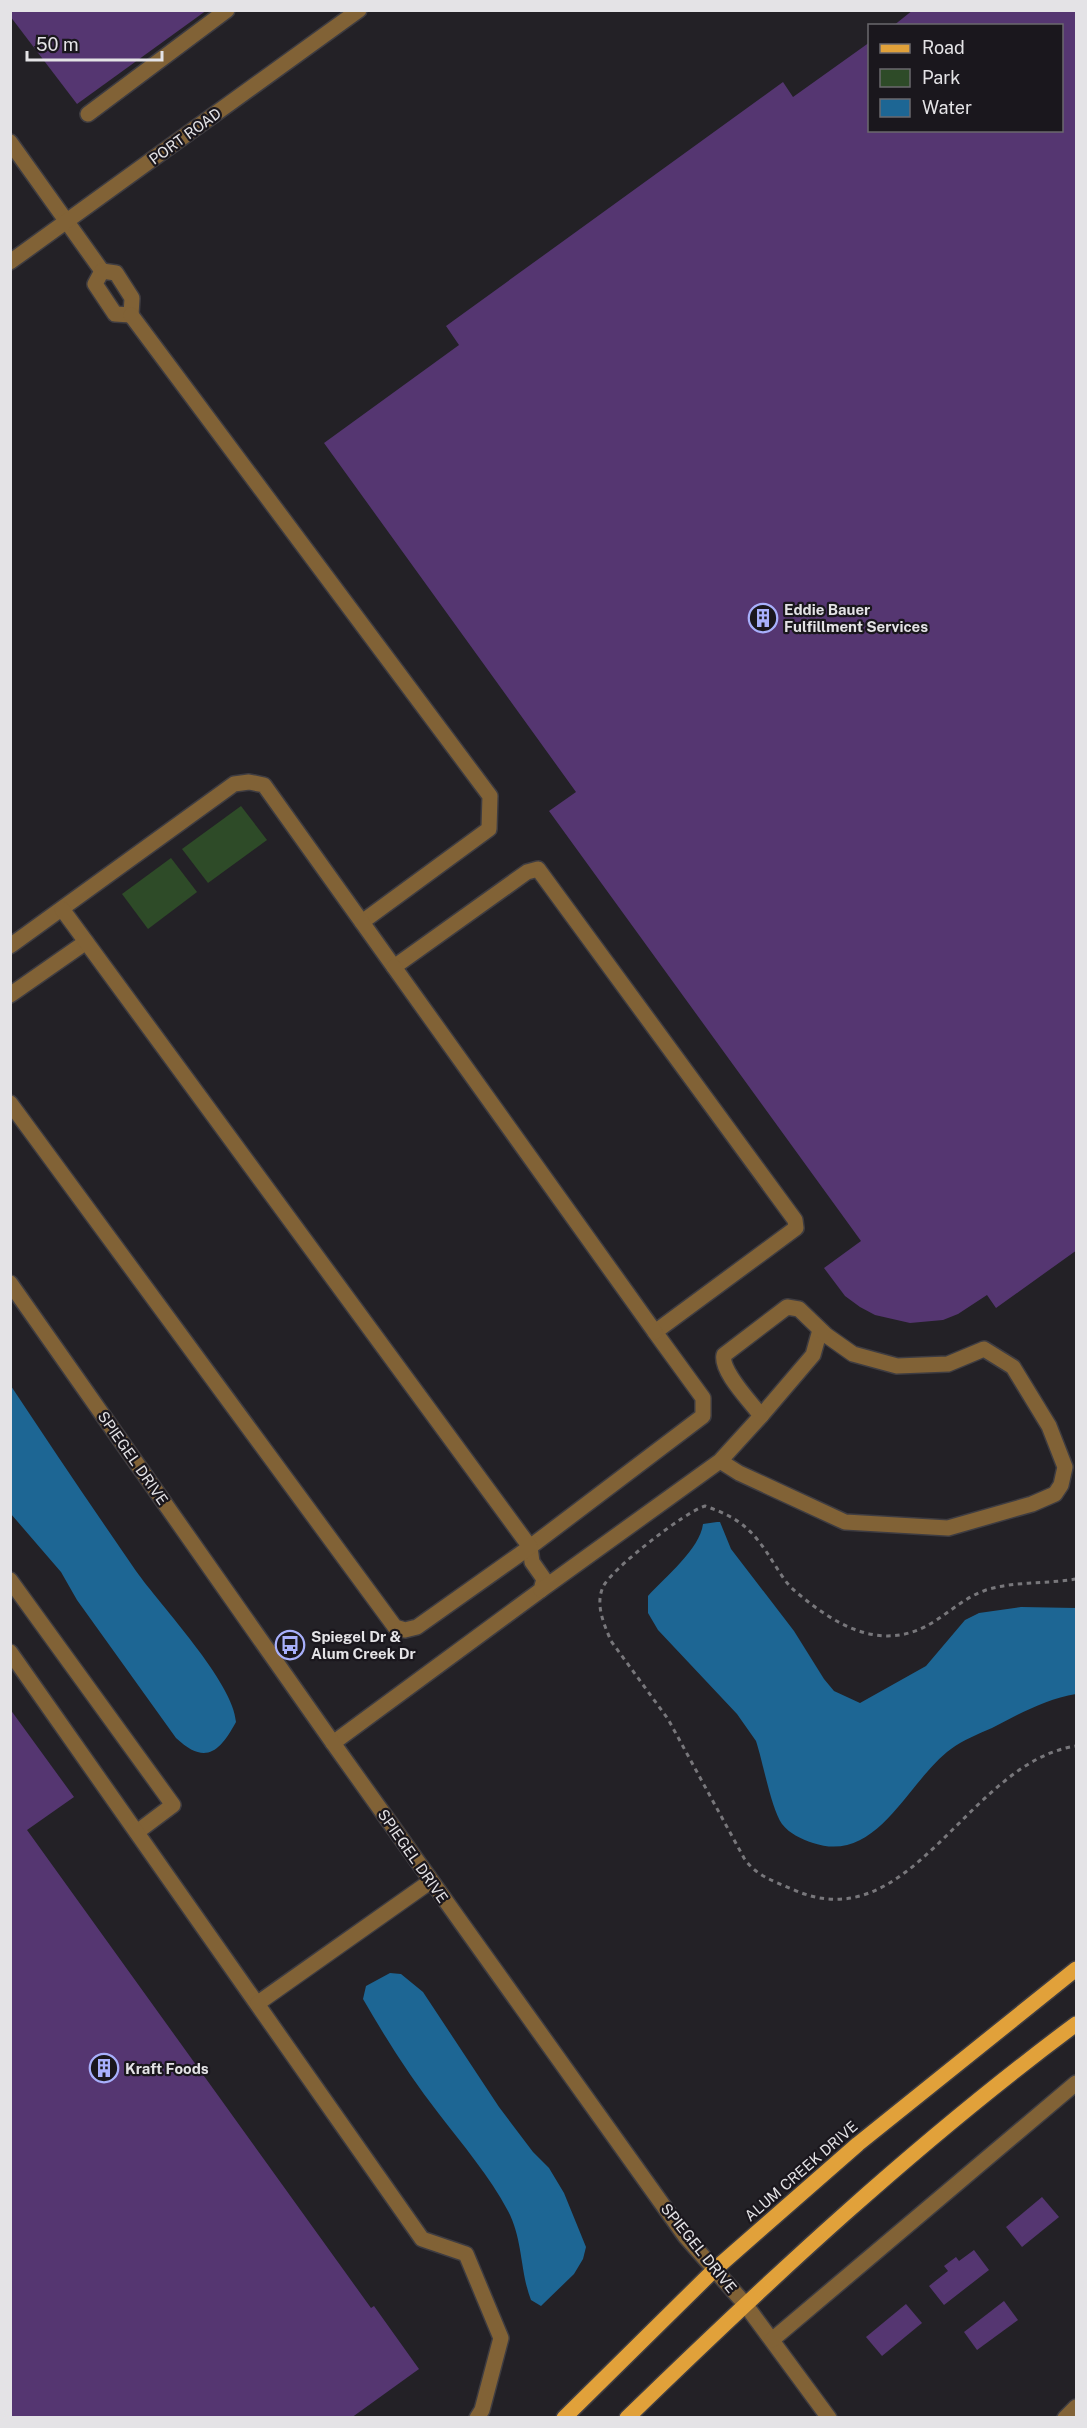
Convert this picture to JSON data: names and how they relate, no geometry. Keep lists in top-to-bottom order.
{
  "streets": {
    "main road": ["ALUM CREEK DRIVE"],
    "street": ["PORT ROAD", "SPIEGEL DRIVE"]
  },
  "crossings": [
    ["SPIEGEL DRIVE", "ALUM CREEK DRIVE"]
  ],
  "places": {
    "building": ["Eddie Bauer Fulfillment Services", "Kraft Foods"],
    "bus stop": ["Spiegel Dr & Alum Creek Dr"]
  },
  "legend": ["Road", "Park", "Water"],
  "scale_bar": "50 m"
}
